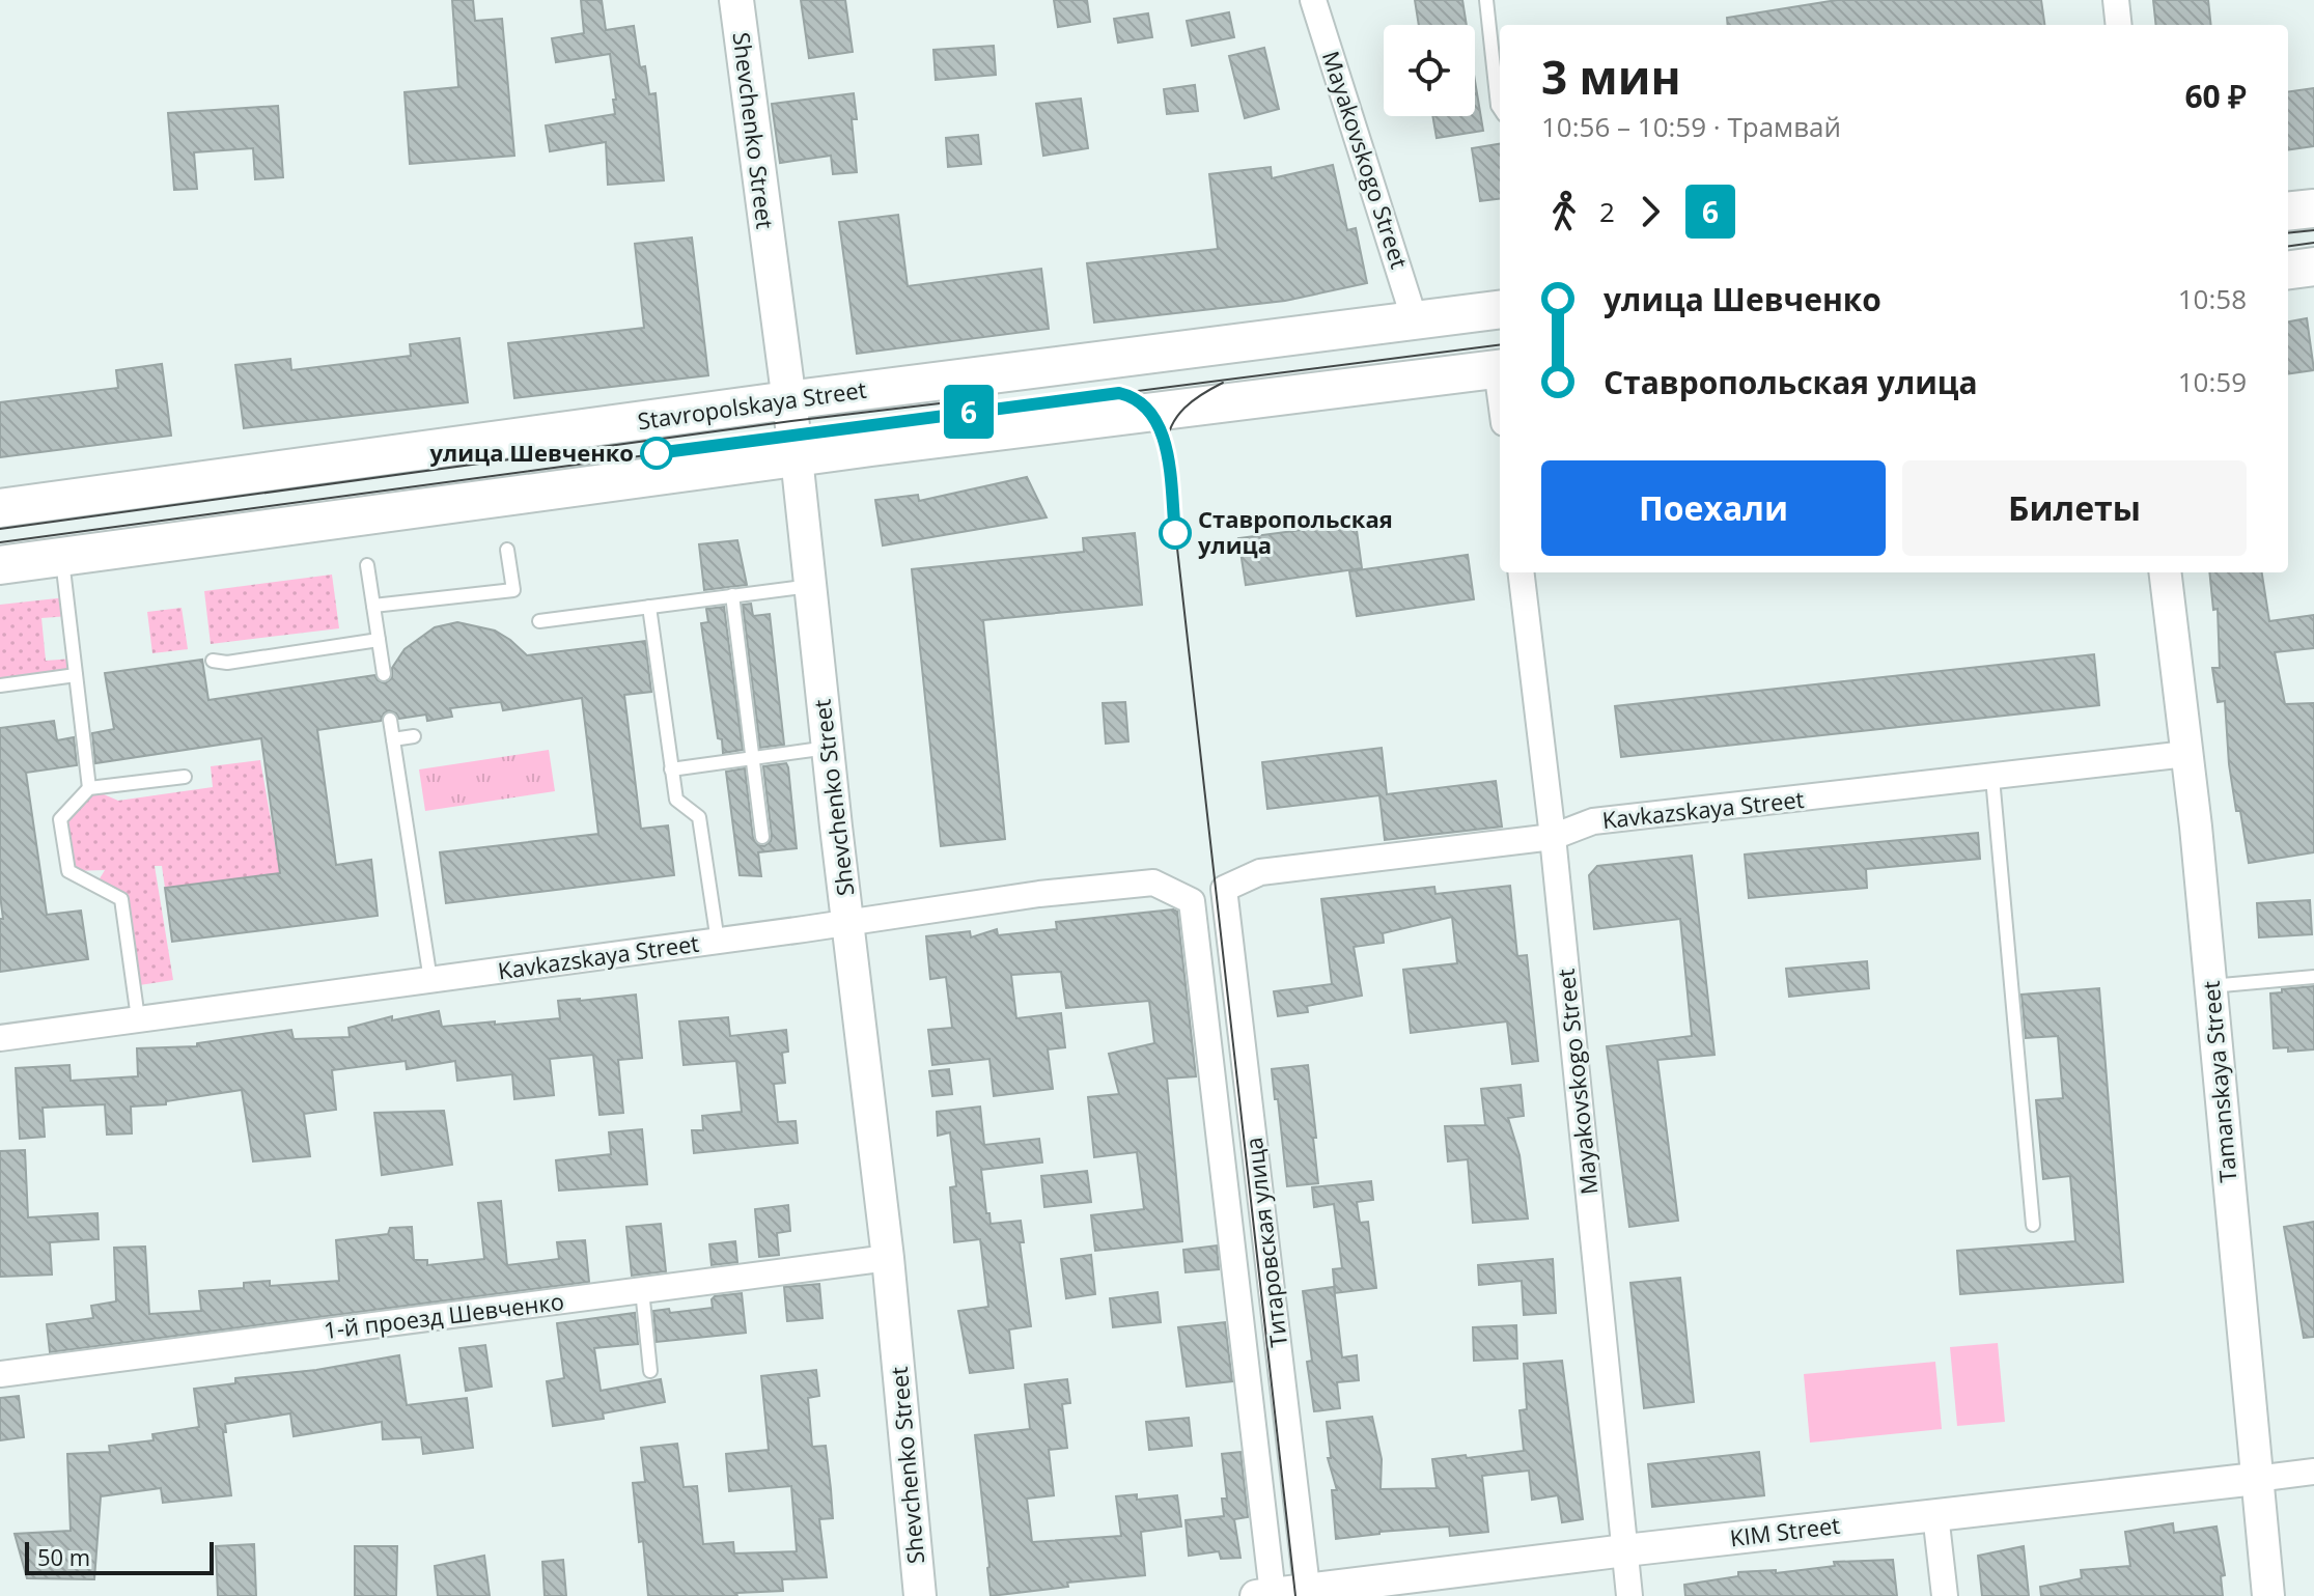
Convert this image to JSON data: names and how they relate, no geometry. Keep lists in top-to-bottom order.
{
  "streets": {
    "main road": ["Shevchenko Street", "Stavropolskaya Street"],
    "street": [
      "Mayakovskogo Street",
      "Kavkazskaya Street",
      "Tamanskaya Street",
      "Титаровская улица",
      "1-й проезд Шевченко",
      "KIM Street"
    ]
  },
  "crossings": [
    ["Shevchenko Street", "Stavropolskaya Street"],
    ["Shevchenko Street", "Kavkazskaya Street"],
    ["Shevchenko Street", "1-й проезд Шевченко"],
    ["Mayakovskogo Street", "Stavropolskaya Street"],
    ["Mayakovskogo Street", "Kavkazskaya Street"],
    ["Mayakovskogo Street", "KIM Street"],
    ["Kavkazskaya Street", "Tamanskaya Street"],
    ["Kavkazskaya Street", "Титаровская улица"],
    ["Tamanskaya Street", "KIM Street"],
    ["Титаровская улица", "KIM Street"]
  ],
  "places": ["улица Шевченко", "Ставропольская улица"],
  "lines": ["tram line 6"],
  "scale_bar": "50 m",
  "page": {
    "on_map": "6",
    "heading": ["3 мин", "10:56 – 10:59 · Трамвай", "60 ₽"],
    "legs": ["2", "6"],
    "list": [
      {
        "name": "улица Шевченко",
        "value": "10:58"
      },
      {
        "name": "Ставропольская улица",
        "value": "10:59"
      }
    ],
    "buttons": ["Поехали", "Билеты"],
    "scale": "50 m"
  }
}
